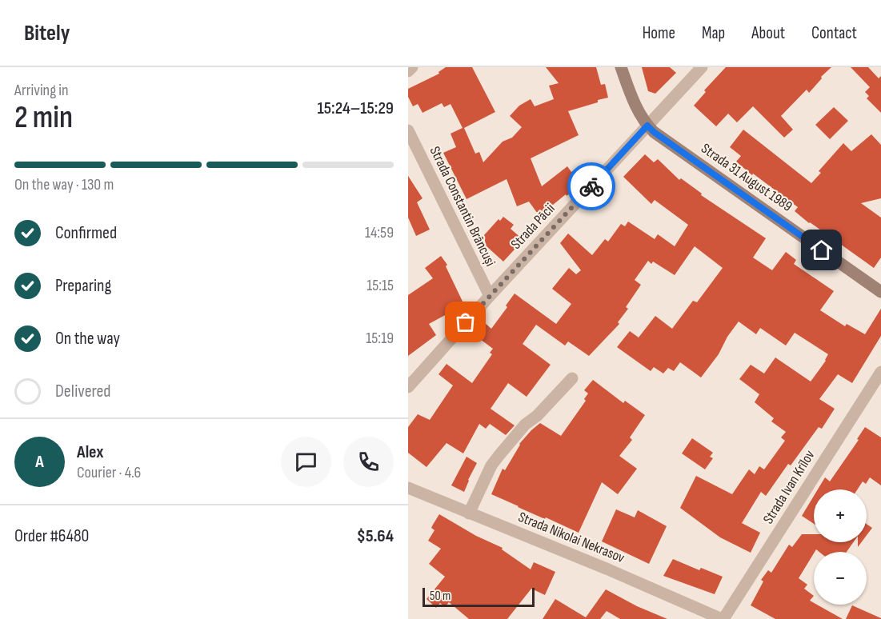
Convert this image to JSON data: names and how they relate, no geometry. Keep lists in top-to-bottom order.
{
  "streets": {
    "main road": ["Strada 31 August 1989"],
    "street": [
      "Strada Constantin Brâncuși",
      "Strada Păcii",
      "Strada Ivan Krîlov",
      "Strada Nikolai Nekrasov"
    ]
  },
  "crossings": [
    ["Strada 31 August 1989", "Strada Păcii"],
    ["Strada Constantin Brâncuși", "Strada Păcii"],
    ["Strada Ivan Krîlov", "Strada Nikolai Nekrasov"]
  ],
  "scale_bar": "50 m",
  "page": {
    "header": "Bitely",
    "nav": [
      "Home",
      "Map",
      "About",
      "Contact"
    ],
    "heading": ["2 min", "Arriving in", "15:24–15:29"],
    "panel": [
      "Alex",
      "Courier · 4.6",
      "Order #6480",
      "$5.64"
    ],
    "bar": "On the way · 130 m",
    "list": [
      ["Confirmed", "14:59"],
      ["Preparing", "15:15"],
      ["On the way", "15:19"],
      "Delivered"
    ],
    "round": "A",
    "map_buttons": ["+", "−"],
    "scale": "50 m"
  }
}
